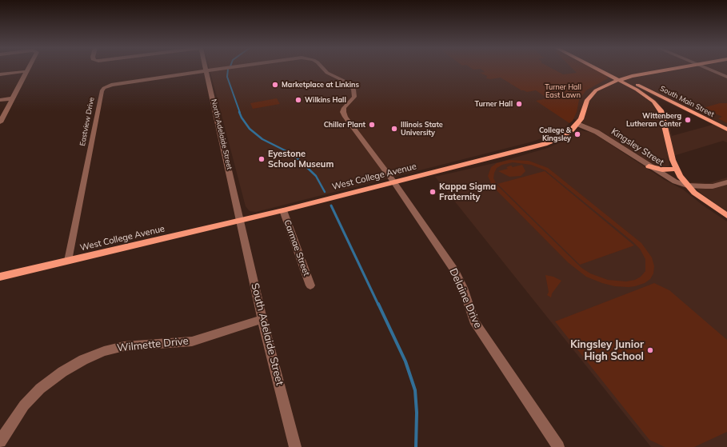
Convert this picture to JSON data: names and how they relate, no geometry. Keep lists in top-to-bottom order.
{
  "streets": {
    "main road": ["South Main Street", "Kingsley Street", "West College Avenue"],
    "street": [
      "Eastview Drive",
      "North Adelaide Street",
      "Carmae Street",
      "Delaine Drive",
      "South Adelaide Street",
      "Wilmette Drive"
    ]
  },
  "crossings": [
    ["South Main Street", "West College Avenue"],
    ["Eastview Drive", "North Adelaide Street"],
    ["Eastview Drive", "West College Avenue"],
    ["Eastview Drive", "Delaine Drive"],
    ["North Adelaide Street", "West College Avenue"],
    ["North Adelaide Street", "Delaine Drive"],
    ["North Adelaide Street", "South Adelaide Street"],
    ["Kingsley Street", "West College Avenue"],
    ["West College Avenue", "Carmae Street"],
    ["West College Avenue", "Delaine Drive"],
    ["West College Avenue", "South Adelaide Street"],
    ["South Adelaide Street", "Wilmette Drive"]
  ],
  "parks": ["Turner Hall East Lawn"],
  "places": [
    "Marketplace at Linkins",
    "Wilkins Hall",
    "Turner Hall",
    "Wittenberg Lutheran Center",
    "Chiller Plant",
    "Illinois State University",
    "College & Kingsley",
    "Eyestone School Museum",
    "Kappa Sigma Fraternity",
    "Kingsley Junior High School"
  ]
}
